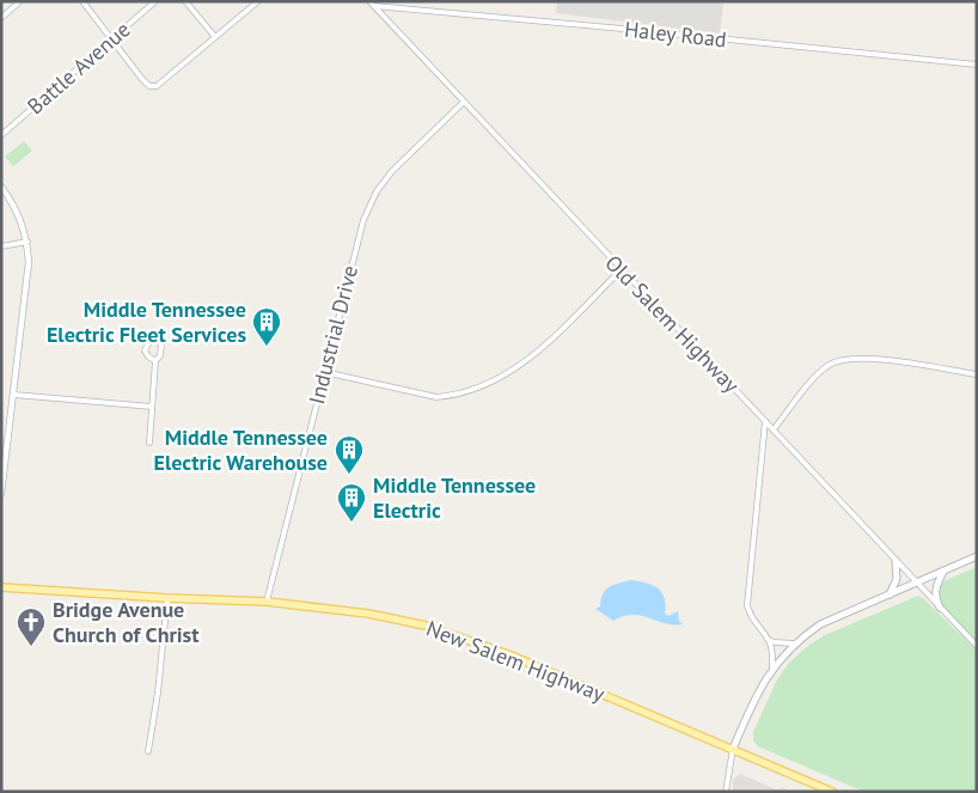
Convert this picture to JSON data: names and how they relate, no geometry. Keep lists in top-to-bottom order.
{
  "streets": {
    "main road": ["New Salem Highway"],
    "street": [
      "Haley Road",
      "Battle Avenue",
      "Old Salem Highway",
      "Industrial Drive"
    ]
  },
  "crossings": [
    ["Haley Road", "Old Salem Highway"],
    ["Old Salem Highway", "Industrial Drive"],
    ["Industrial Drive", "New Salem Highway"]
  ],
  "places": {
    "building": ["Middle Tennessee Electric Fleet Services", "Middle Tennessee Electric Warehouse", "Middle Tennessee Electric"],
    "church": ["Bridge Avenue Church of Christ"]
  }
}
